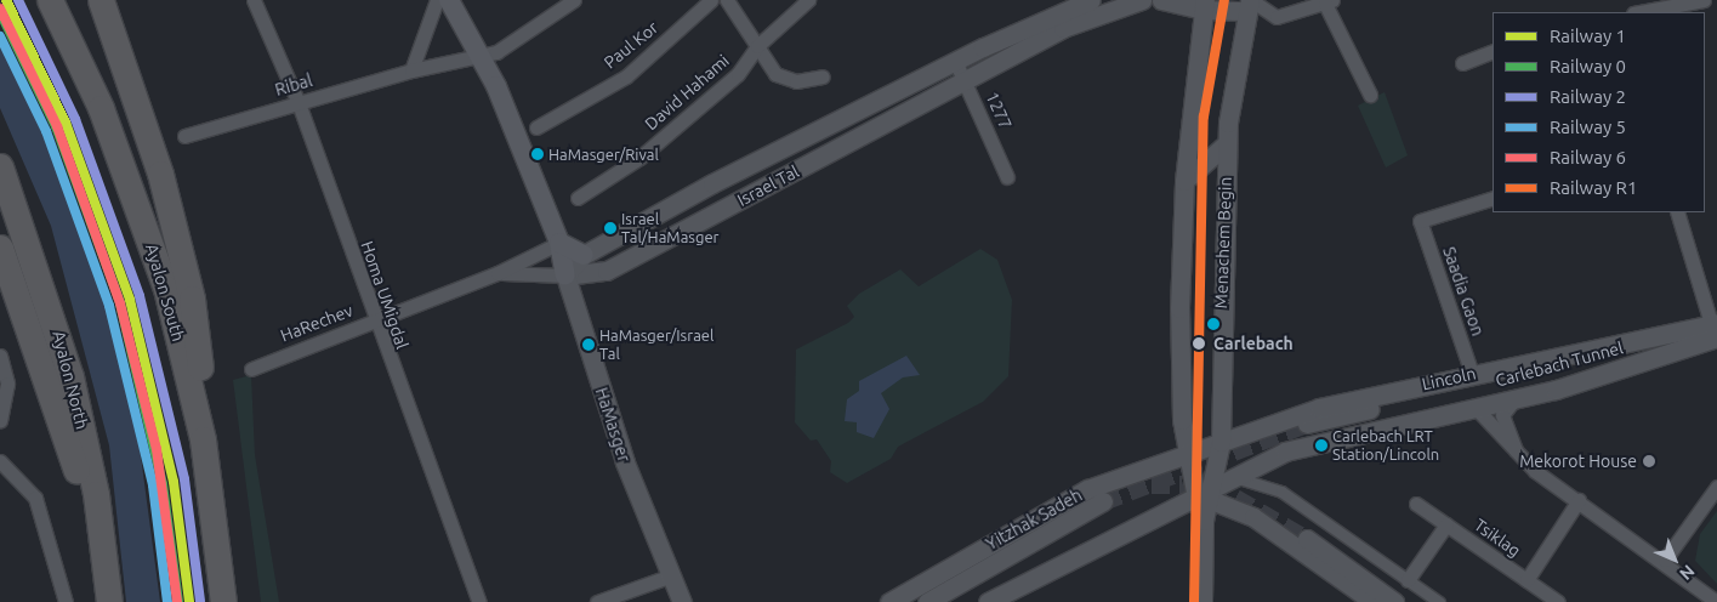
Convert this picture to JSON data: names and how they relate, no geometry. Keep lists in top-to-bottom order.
{
  "streets": {
    "highway": ["Ayalon South", "Ayalon North"],
    "main road": ["HaMasger"],
    "street": [
      "Paul Kor",
      "Ribal",
      "David Hahami",
      "1277",
      "Israel Tal",
      "Menachem Begin",
      "Saadia Gaon",
      "Homa UMigdal",
      "HaRechev",
      "Carlebach Tunnel",
      "Lincoln",
      "Yitzhak Sadeh",
      "Tsiklag"
    ]
  },
  "crossings": [
    ["Ribal", "Homa UMigdal"],
    ["Ribal", "HaMasger"],
    ["1277", "Israel Tal"],
    ["Israel Tal", "HaRechev"],
    ["Israel Tal", "HaMasger"],
    ["Menachem Begin", "Lincoln"],
    ["Menachem Begin", "Yitzhak Sadeh"],
    ["Saadia Gaon", "Lincoln"],
    ["Homa UMigdal", "HaRechev"],
    ["HaRechev", "HaMasger"],
    ["Carlebach Tunnel", "Lincoln"],
    ["Lincoln", "Yitzhak Sadeh"]
  ],
  "places": [
    "HaMasger/Rival",
    "Israel Tal/HaMasger",
    "Carlebach",
    "HaMasger/Israel Tal",
    "Carlebach LRT Station/Lincoln",
    "Mekorot House"
  ],
  "lines": [
    "rail line 1",
    "rail line 2",
    "rail line R1",
    "rail line 6",
    "rail line 0",
    "rail line 5"
  ],
  "legend": [
    "Railway 1",
    "Railway 0",
    "Railway 2",
    "Railway 5",
    "Railway 6",
    "Railway R1"
  ],
  "north": "bottom right"
}
